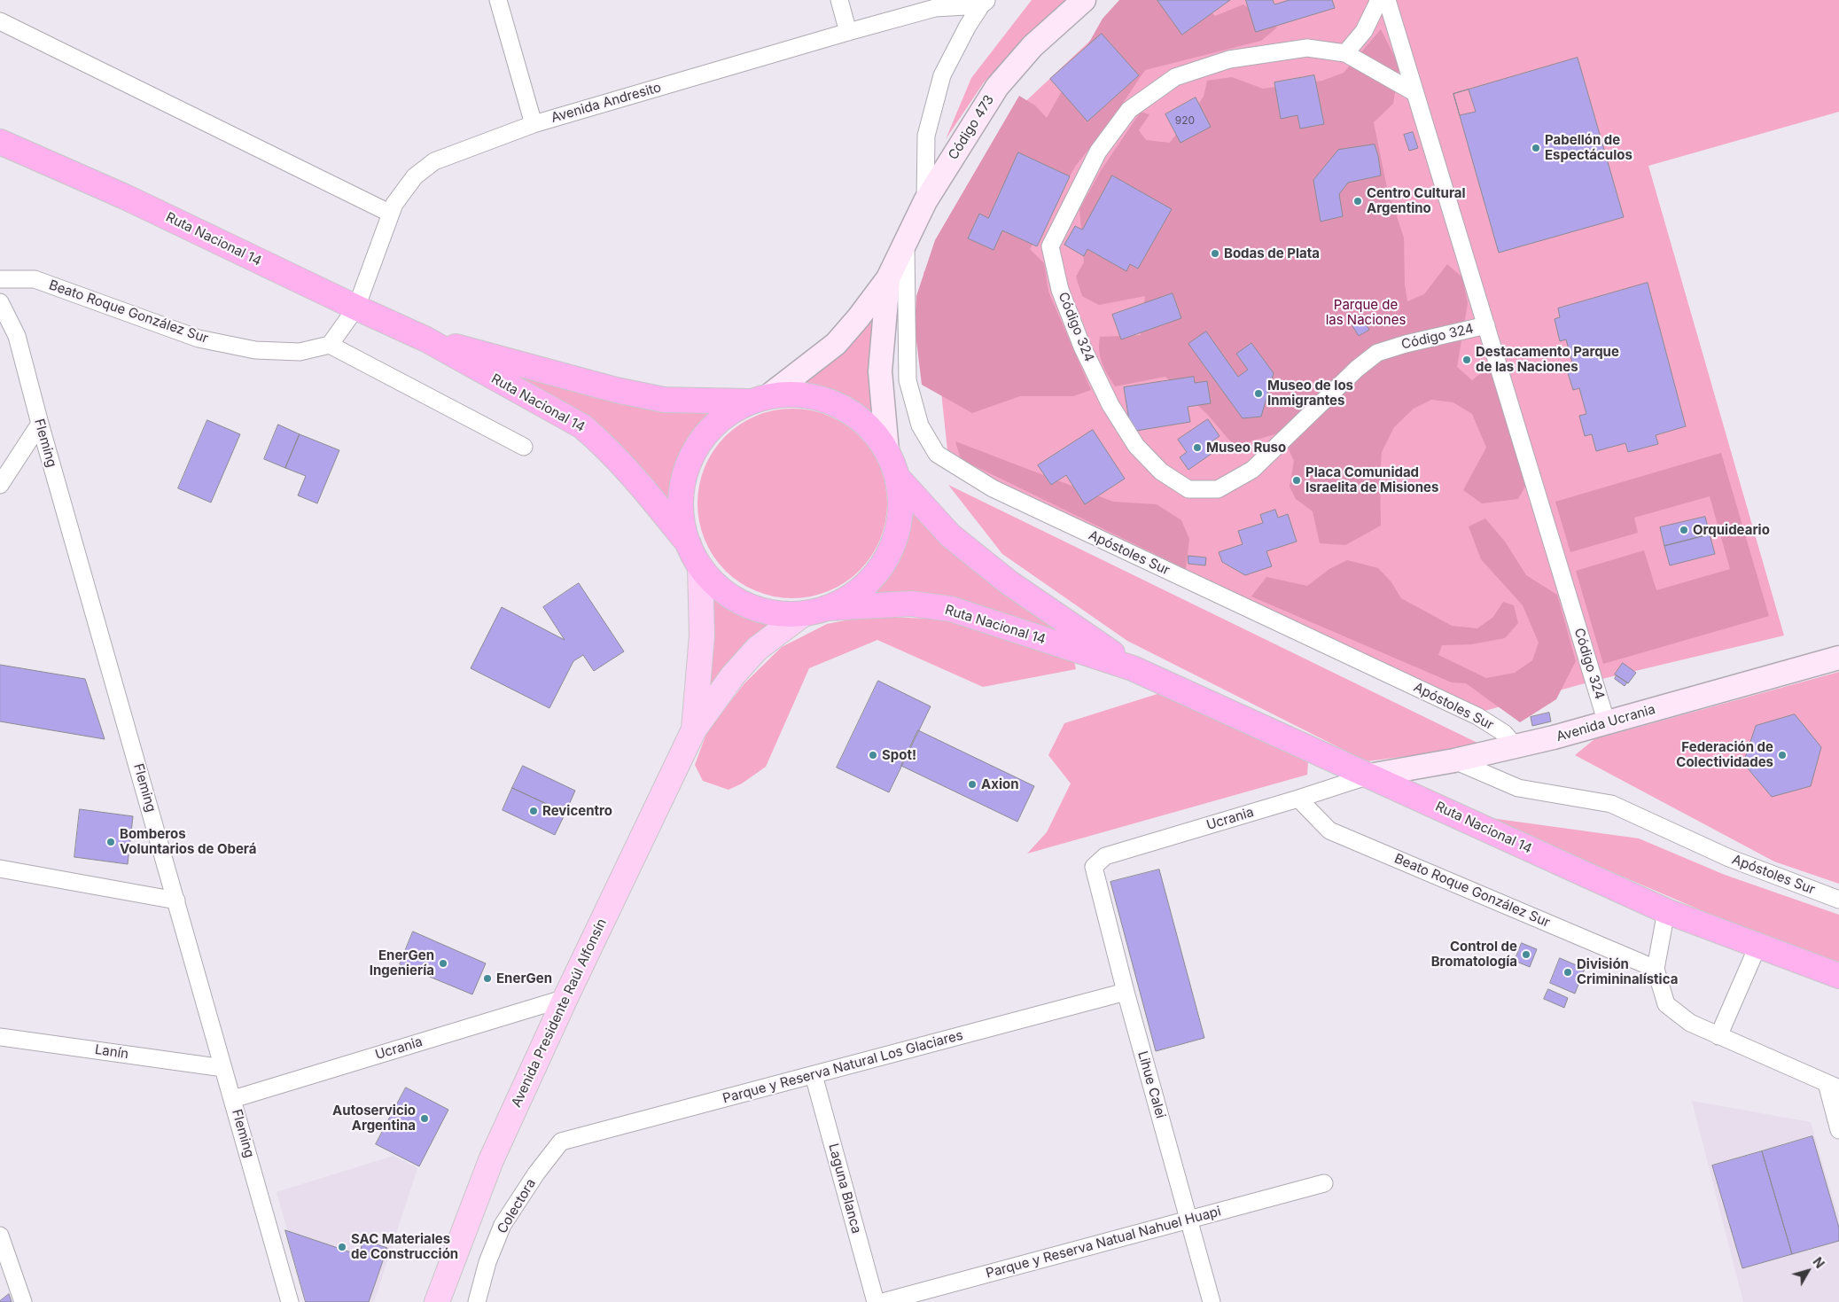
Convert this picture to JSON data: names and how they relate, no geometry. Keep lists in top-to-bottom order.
{
  "streets": {
    "highway": ["Ruta Nacional 14"],
    "main road": ["Código 473", "Avenida Ucrania", "Avenida Presidente Raúl Alfonsín"],
    "street": [
      "Avenida Andresito",
      "Beato Roque González Sur",
      "Código 324",
      "Fleming",
      "Apóstoles Sur",
      "Ucrania",
      "Lanín",
      "Parque y Reserva Natural Los Glaciares",
      "Lihue Calei",
      "Laguna Blanca",
      "Colectora",
      "Parque y Reserva Natual Nahuel Huapi"
    ]
  },
  "crossings": [
    ["Avenida Andresito", "Ruta Nacional 14"],
    ["Avenida Andresito", "Beato Roque González Sur"],
    ["Código 473", "Apóstoles Sur"],
    ["Ruta Nacional 14", "Avenida Ucrania"],
    ["Ruta Nacional 14", "Ucrania"],
    ["Beato Roque González Sur", "Ucrania"],
    ["Código 324", "Avenida Ucrania"],
    ["Fleming", "Ucrania"],
    ["Fleming", "Lanín"],
    ["Apóstoles Sur", "Avenida Ucrania"],
    ["Avenida Ucrania", "Ucrania"],
    ["Ucrania", "Avenida Presidente Raúl Alfonsín"],
    ["Ucrania", "Lihue Calei"],
    ["Parque y Reserva Natural Los Glaciares", "Lihue Calei"],
    ["Parque y Reserva Natural Los Glaciares", "Laguna Blanca"],
    ["Parque y Reserva Natural Los Glaciares", "Colectora"],
    ["Lihue Calei", "Parque y Reserva Natual Nahuel Huapi"]
  ],
  "parks": ["Parque de las Naciones"],
  "places": [
    "Pabellón de Espectáculos",
    "Centro Cultural Argentino",
    "Bodas de Plata",
    "Destacamento Parque de las Naciones",
    "Museo de los Inmigrantes",
    "Museo Ruso",
    "Placa Comunidad Israelita de Misiones",
    "Orquideario",
    "Spot!",
    "Federación de Colectividades",
    "Axion",
    "Revicentro",
    "Bomberos Voluntarios de Oberá",
    "Control de Bromatología",
    "EnerGen Ingeniería",
    "División Crimininalística",
    "EnerGen",
    "Autoservicio Argentina",
    "SAC Materiales de Construcción"
  ],
  "house_numbers": ["920"],
  "north": "top right"
}
